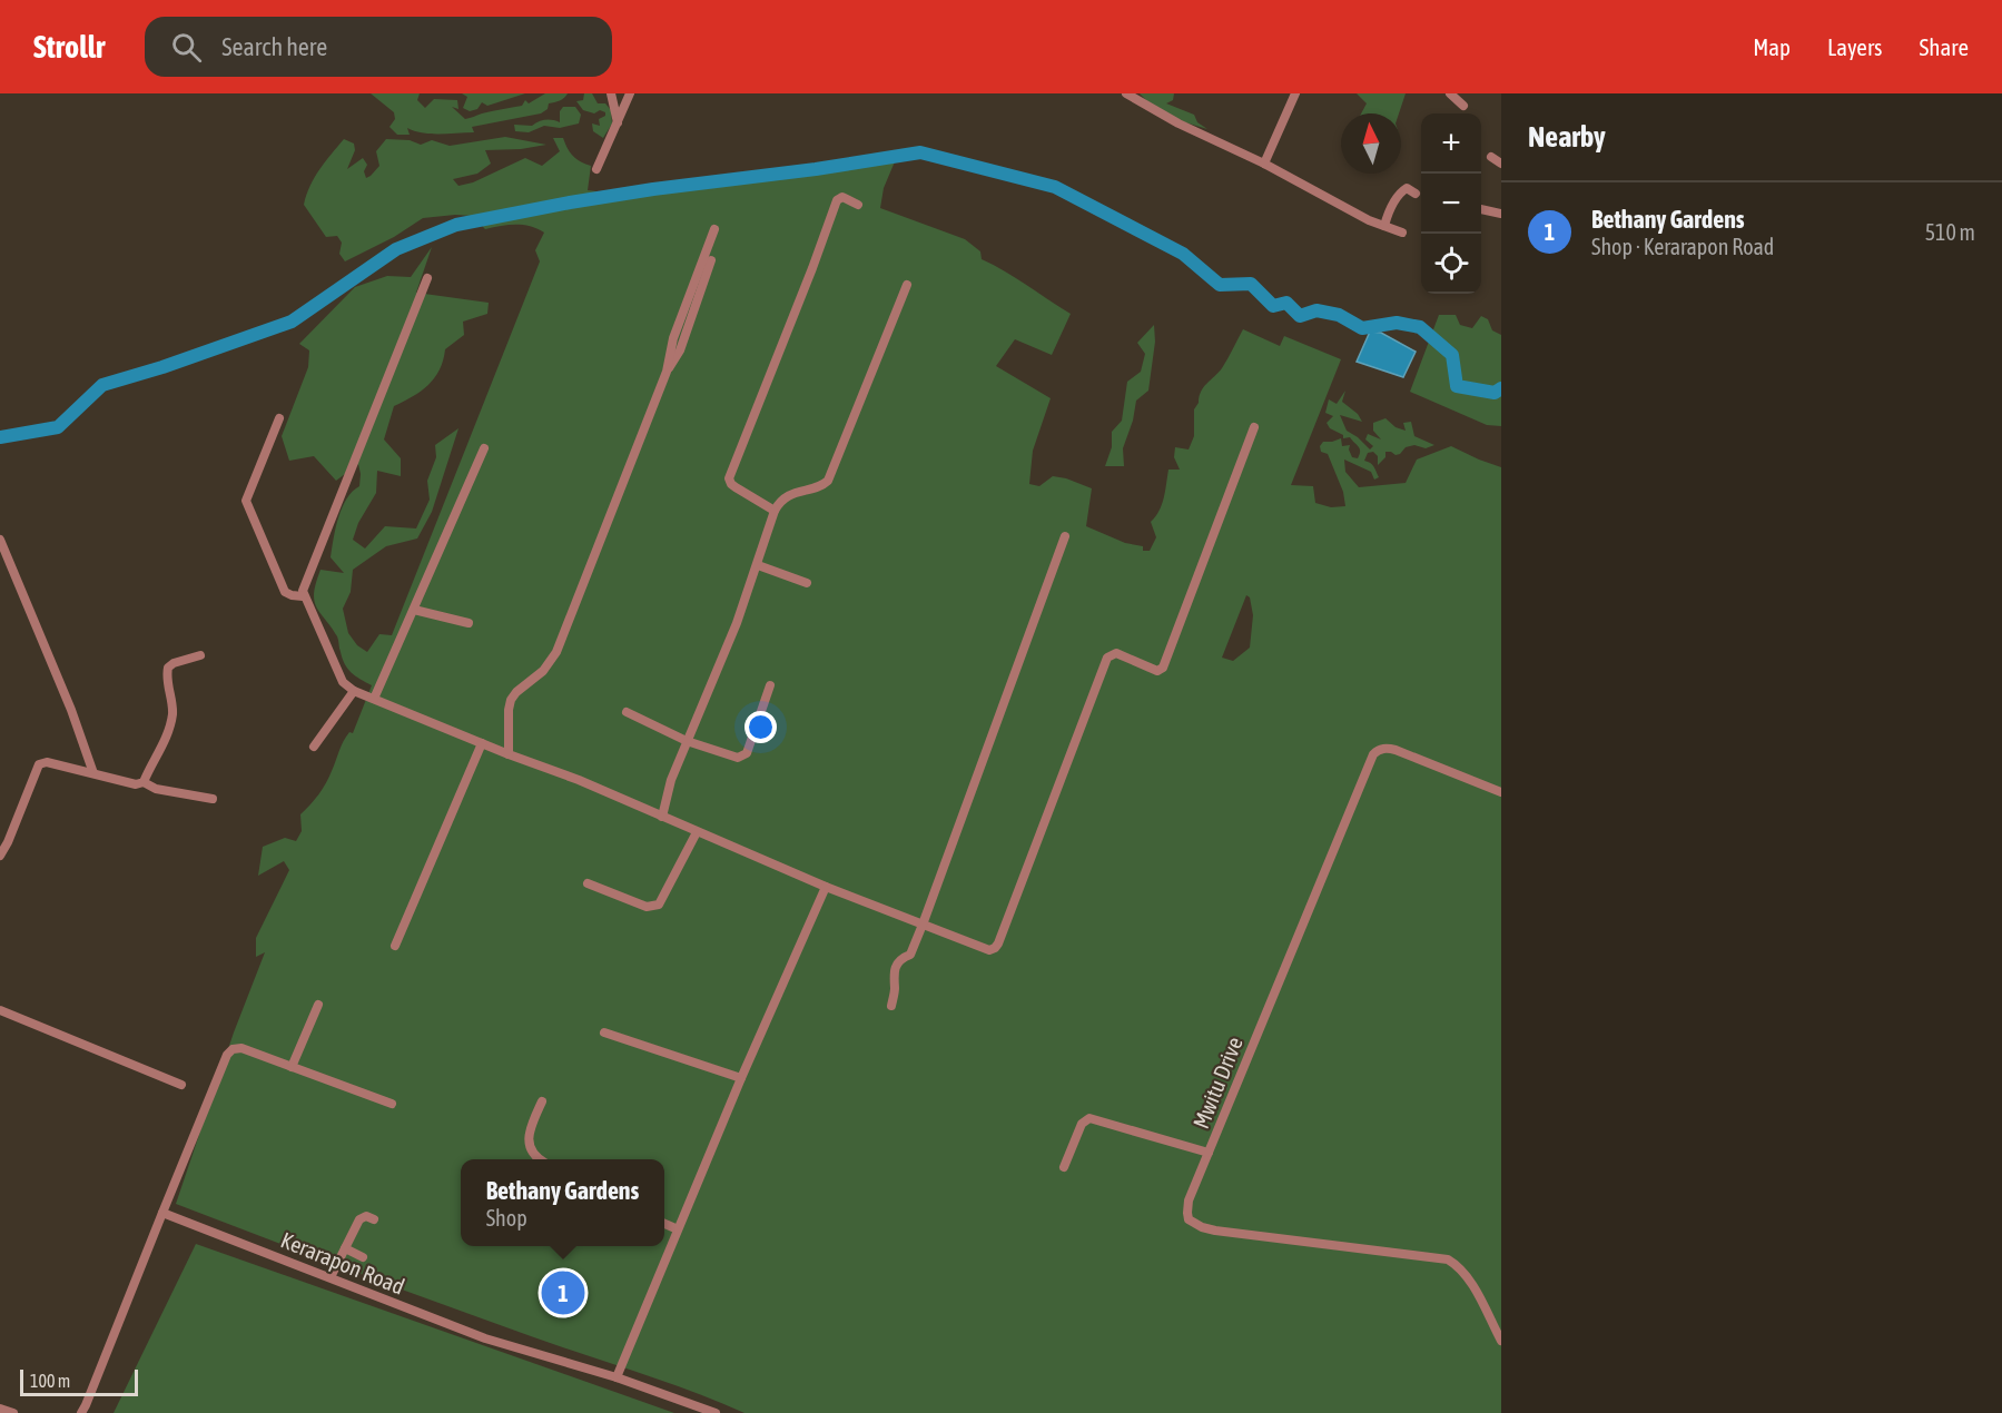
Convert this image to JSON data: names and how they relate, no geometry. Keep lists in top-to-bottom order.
{
  "streets": {
    "street": ["Mwitu Drive", "Kerarapon Road"]
  },
  "scale_bar": "100 m",
  "north": "top",
  "page": {
    "header": "Strollr",
    "search": "Search here",
    "nav": ["Map", "Layers", "Share"],
    "heading": "Nearby",
    "map_buttons": ["+", "−"],
    "list": [
      {
        "mark": "1",
        "name": "Bethany Gardens",
        "note": "Shop · Kerarapon Road",
        "value": "510 m"
      }
    ],
    "popup": ["Bethany Gardens", "Shop"],
    "pins": "1",
    "scale": "100 m"
  }
}
